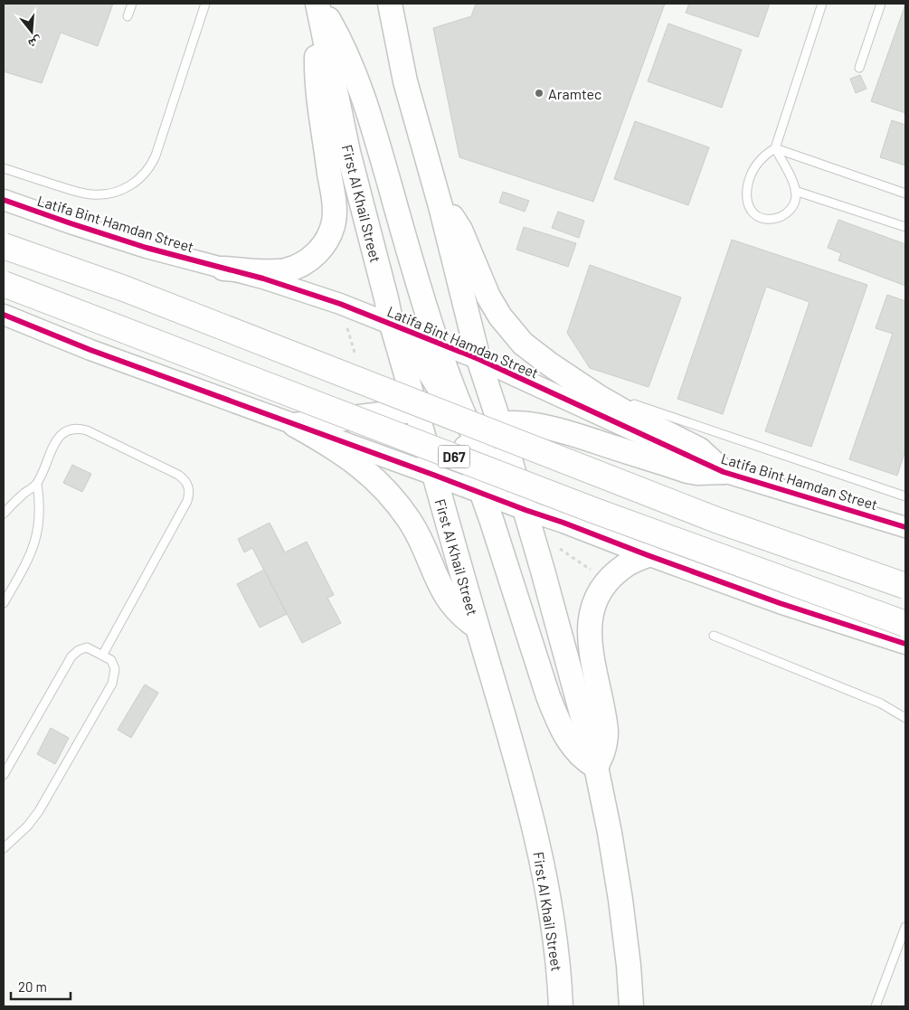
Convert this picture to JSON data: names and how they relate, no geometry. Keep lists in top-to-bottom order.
{
  "streets": {
    "main road": ["First Al Khail Street", "D67"],
    "street": ["Latifa Bint Hamdan Street"]
  },
  "crossings": [
    ["First Al Khail Street", "Latifa Bint Hamdan Street"],
    ["First Al Khail Street", "D67"]
  ],
  "places": ["Aramtec"],
  "scale_bar": "20 m",
  "north": "bottom"
}
